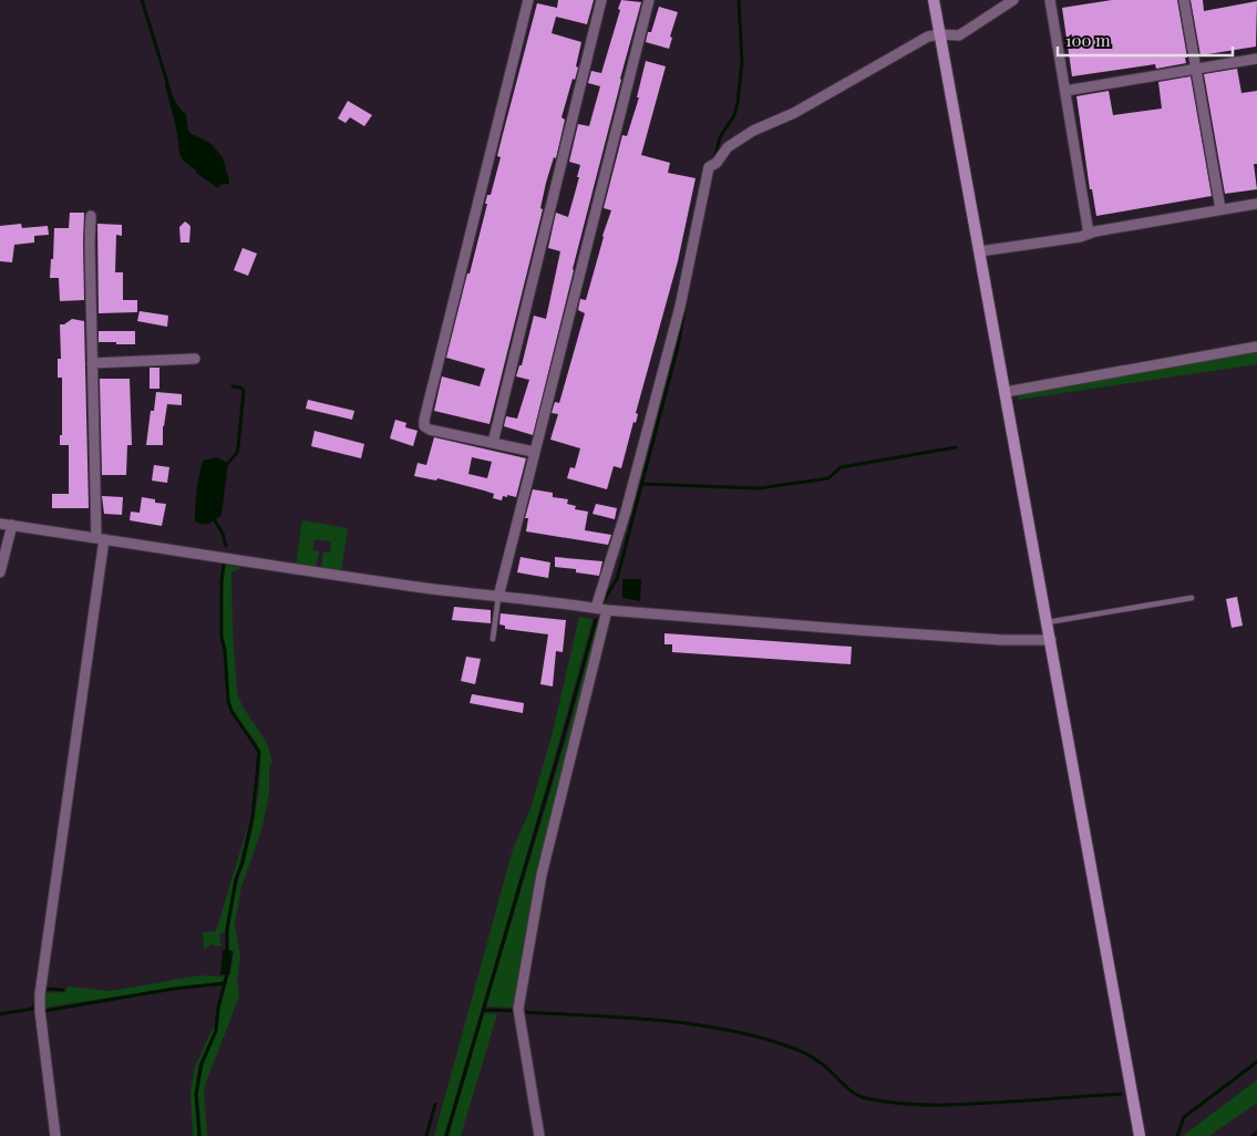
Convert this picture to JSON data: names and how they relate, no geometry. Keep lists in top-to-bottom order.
{
  "scale_bar": "100 m"
}
